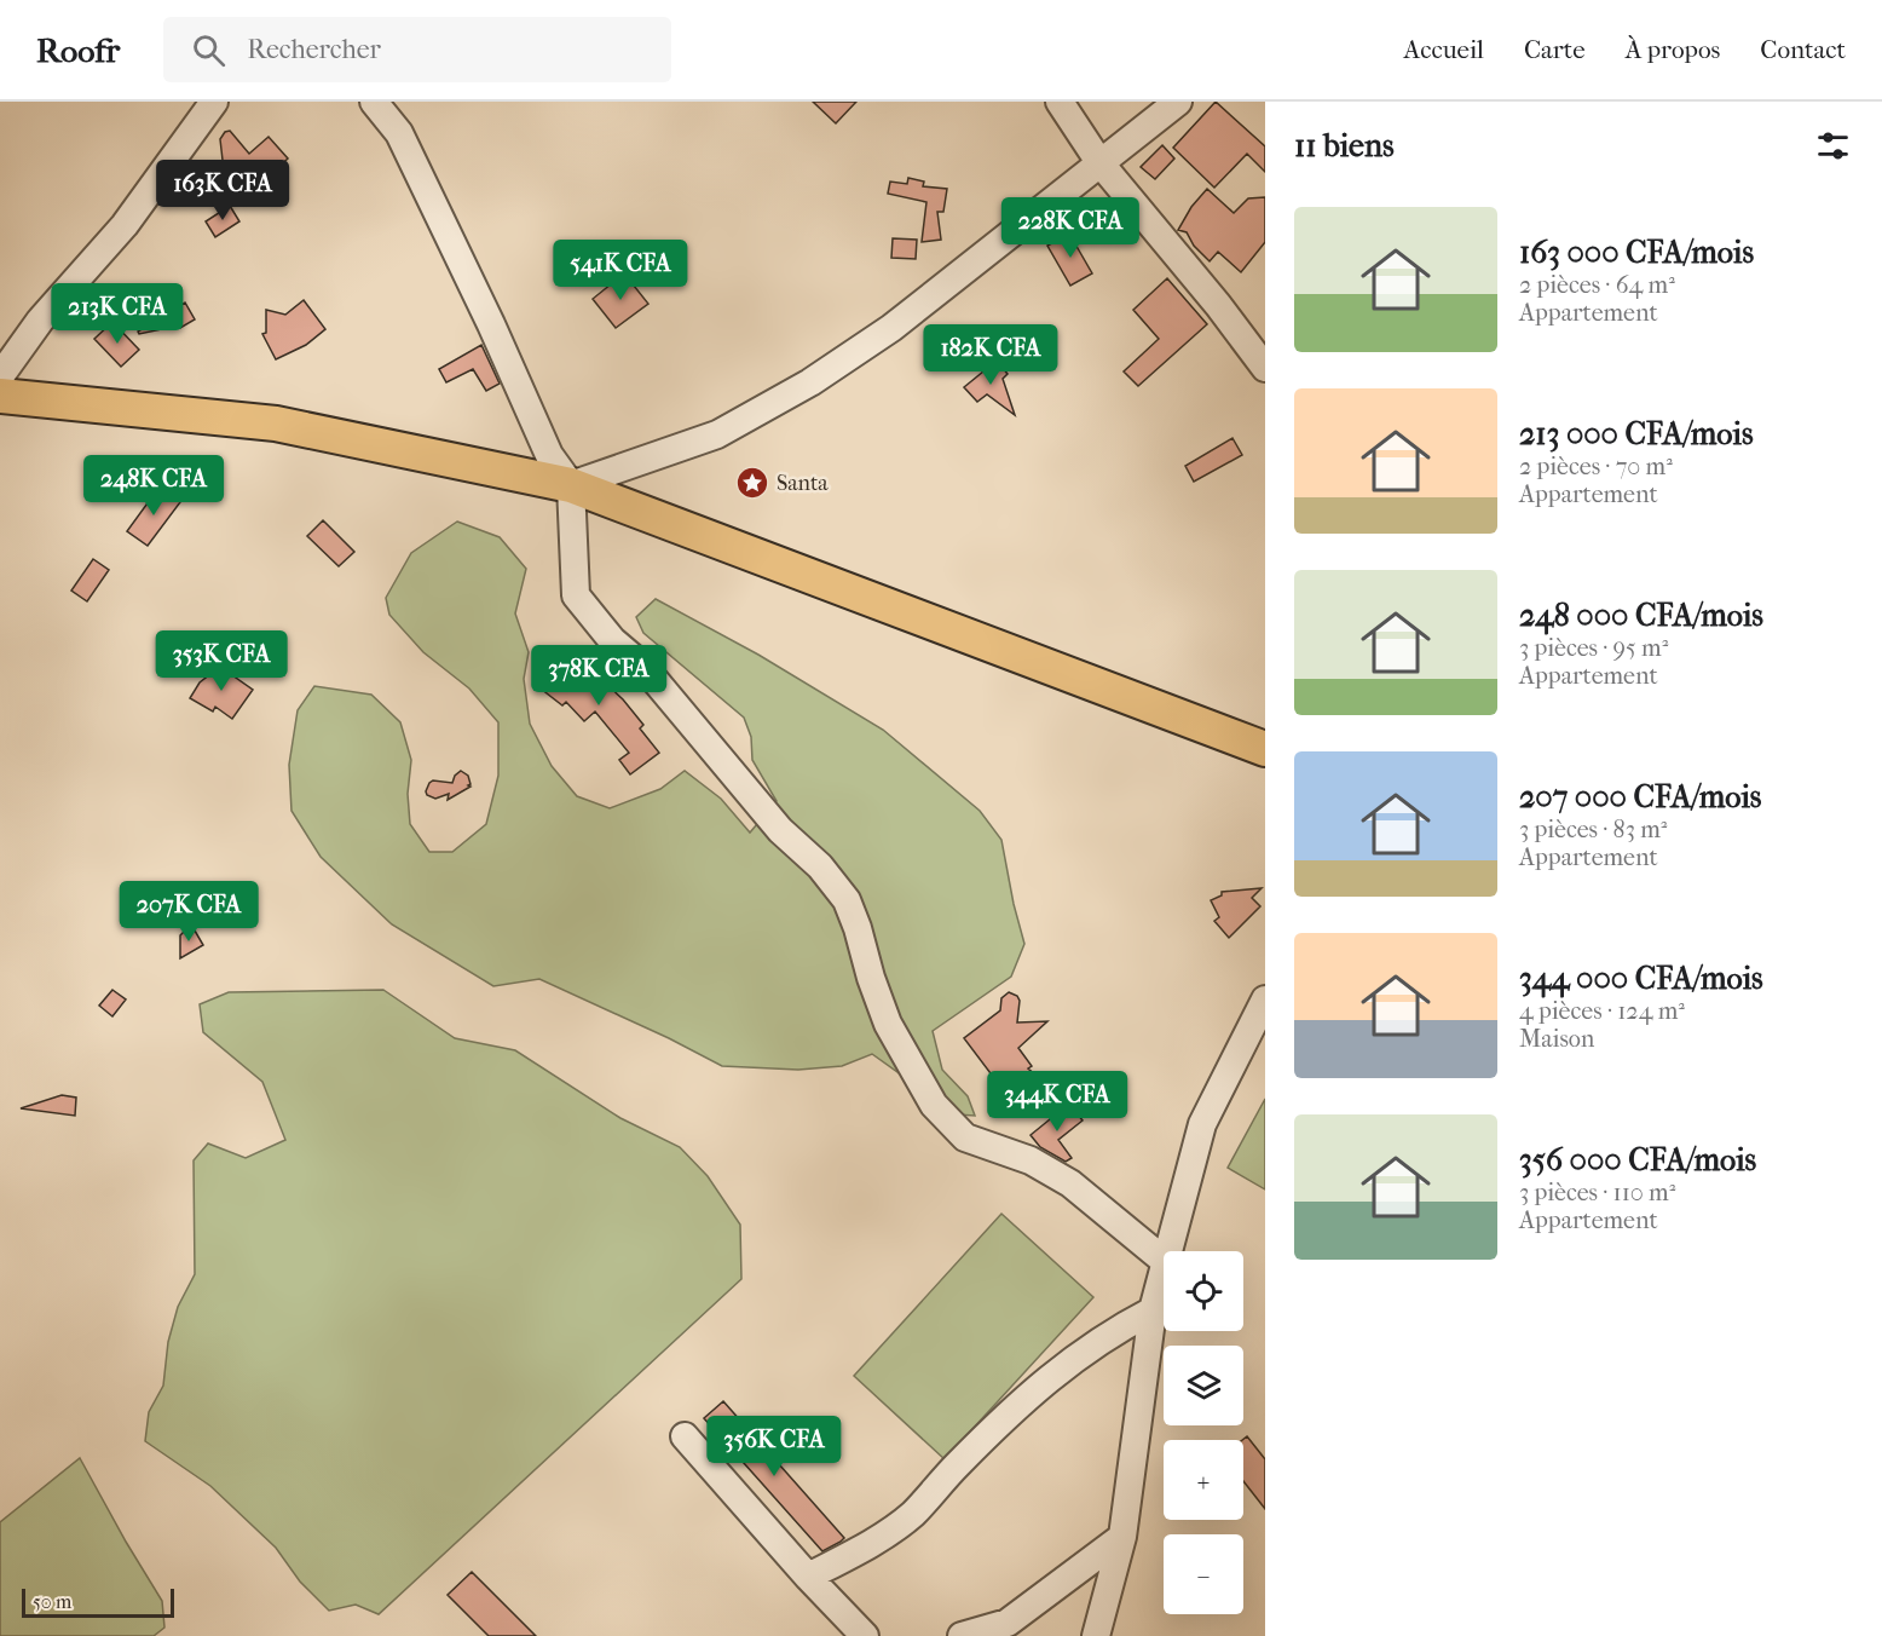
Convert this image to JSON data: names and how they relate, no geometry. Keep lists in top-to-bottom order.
{
  "places": {
    "place": ["Santa"]
  },
  "scale_bar": "50 m",
  "page": {
    "header": "Roofr",
    "search": "Rechercher",
    "nav": [
      "Accueil",
      "Carte",
      "À propos",
      "Contact"
    ],
    "heading": "11 biens",
    "price": [
      "163K CFA",
      "228K CFA",
      "541K CFA",
      "213K CFA",
      "182K CFA",
      "248K CFA",
      "353K CFA",
      "378K CFA",
      "207K CFA",
      "344K CFA",
      "356K CFA"
    ],
    "list": [
      {
        "name": "163 000 CFA/mois",
        "note": "2 pièces · 64 m² · Appartement"
      },
      {
        "name": "213 000 CFA/mois",
        "note": "2 pièces · 70 m² · Appartement"
      },
      {
        "name": "248 000 CFA/mois",
        "note": "3 pièces · 95 m² · Appartement"
      },
      {
        "name": "207 000 CFA/mois",
        "note": "3 pièces · 83 m² · Appartement"
      },
      {
        "name": "344 000 CFA/mois",
        "note": "4 pièces · 124 m² · Maison"
      },
      {
        "name": "356 000 CFA/mois",
        "note": "3 pièces · 110 m² · Appartement"
      }
    ],
    "map_buttons": ["+", "−"],
    "scale": "50 m"
  }
}
